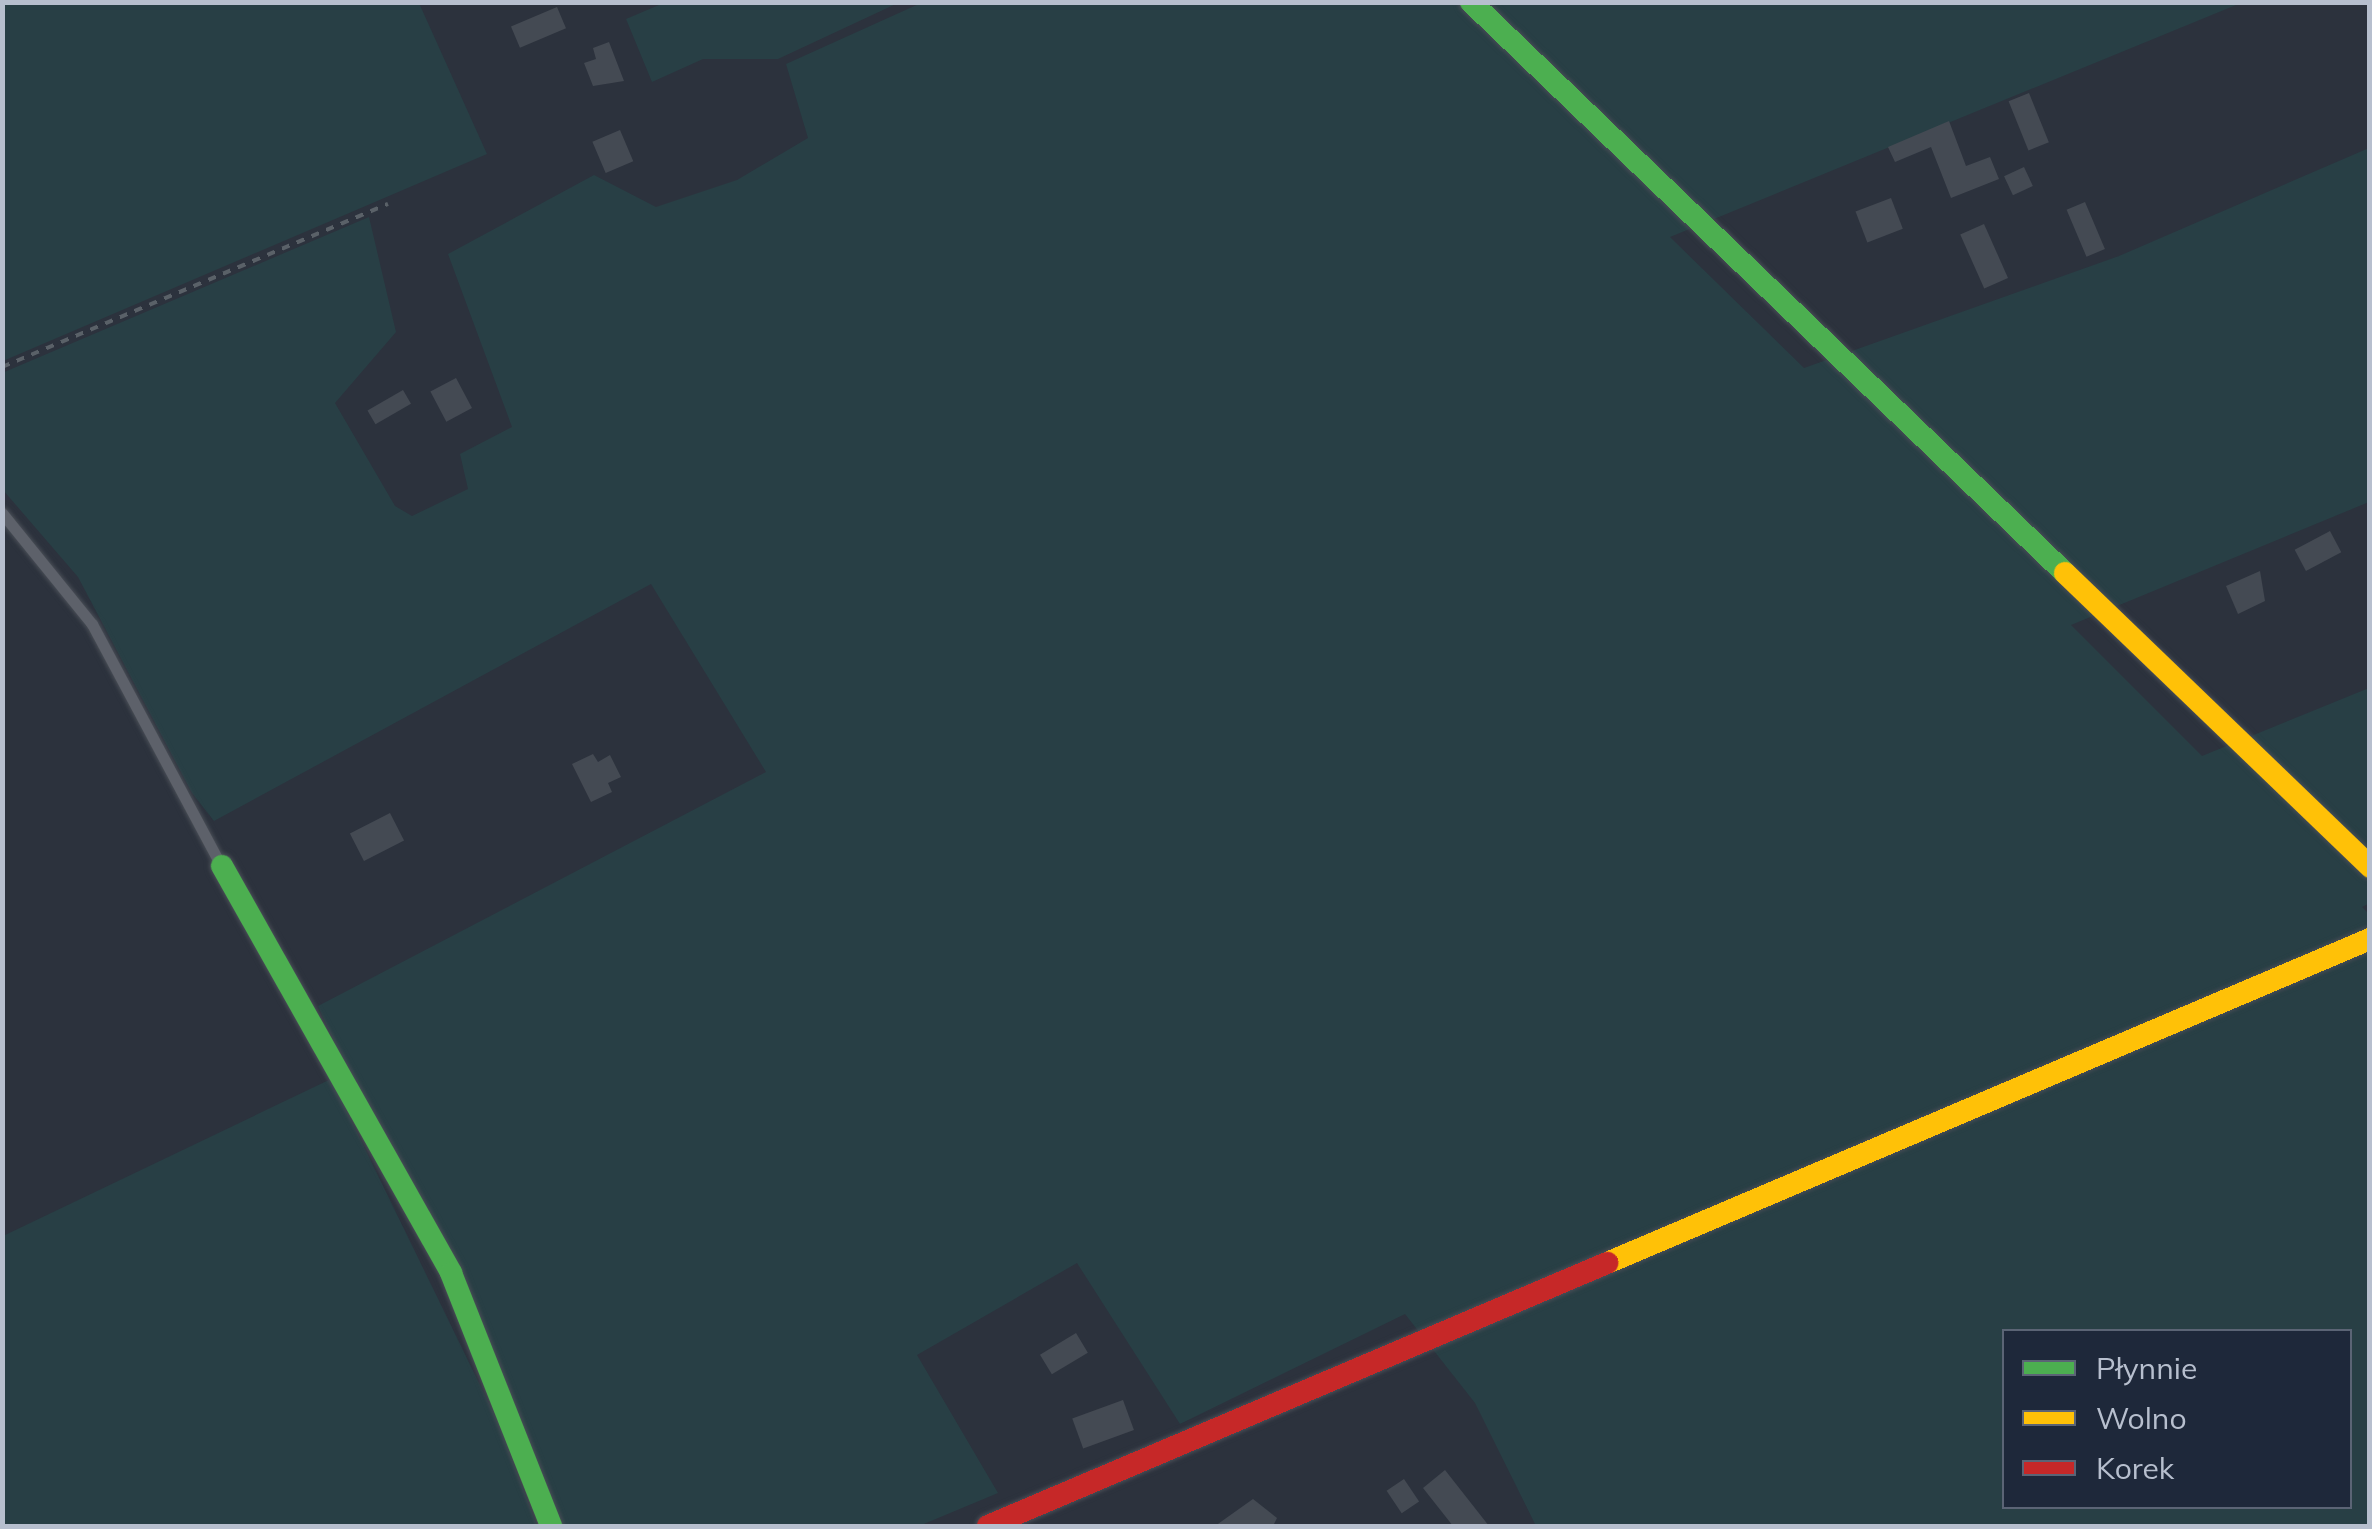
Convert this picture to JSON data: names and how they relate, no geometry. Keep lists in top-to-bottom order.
{
  "legend": ["Płynnie", "Wolno", "Korek"]
}
